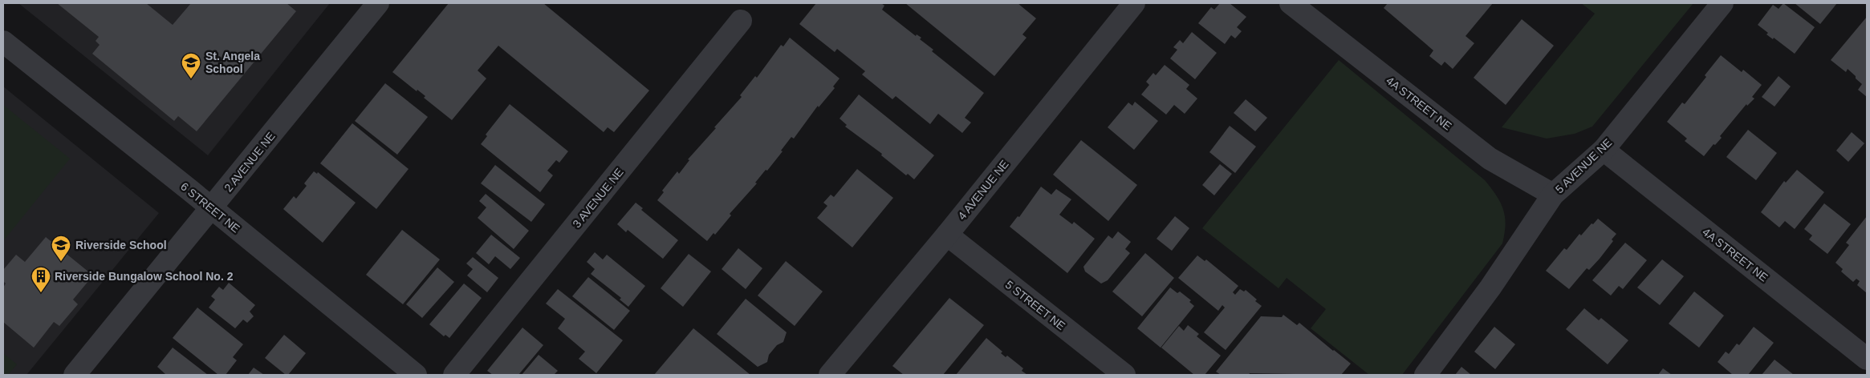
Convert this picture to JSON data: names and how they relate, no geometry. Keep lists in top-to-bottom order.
{
  "streets": {
    "street": [
      "4A STREET NE",
      "2 AVENUE NE",
      "5 AVENUE NE",
      "4 AVENUE NE",
      "3 AVENUE NE",
      "6 STREET NE",
      "5 STREET NE"
    ]
  },
  "crossings": [
    ["4A STREET NE", "5 AVENUE NE"],
    ["2 AVENUE NE", "6 STREET NE"],
    ["4 AVENUE NE", "5 STREET NE"]
  ],
  "places": {
    "school or university": ["St. Angela School", "Riverside School"],
    "building": ["Riverside Bungalow School No. 2"]
  }
}
